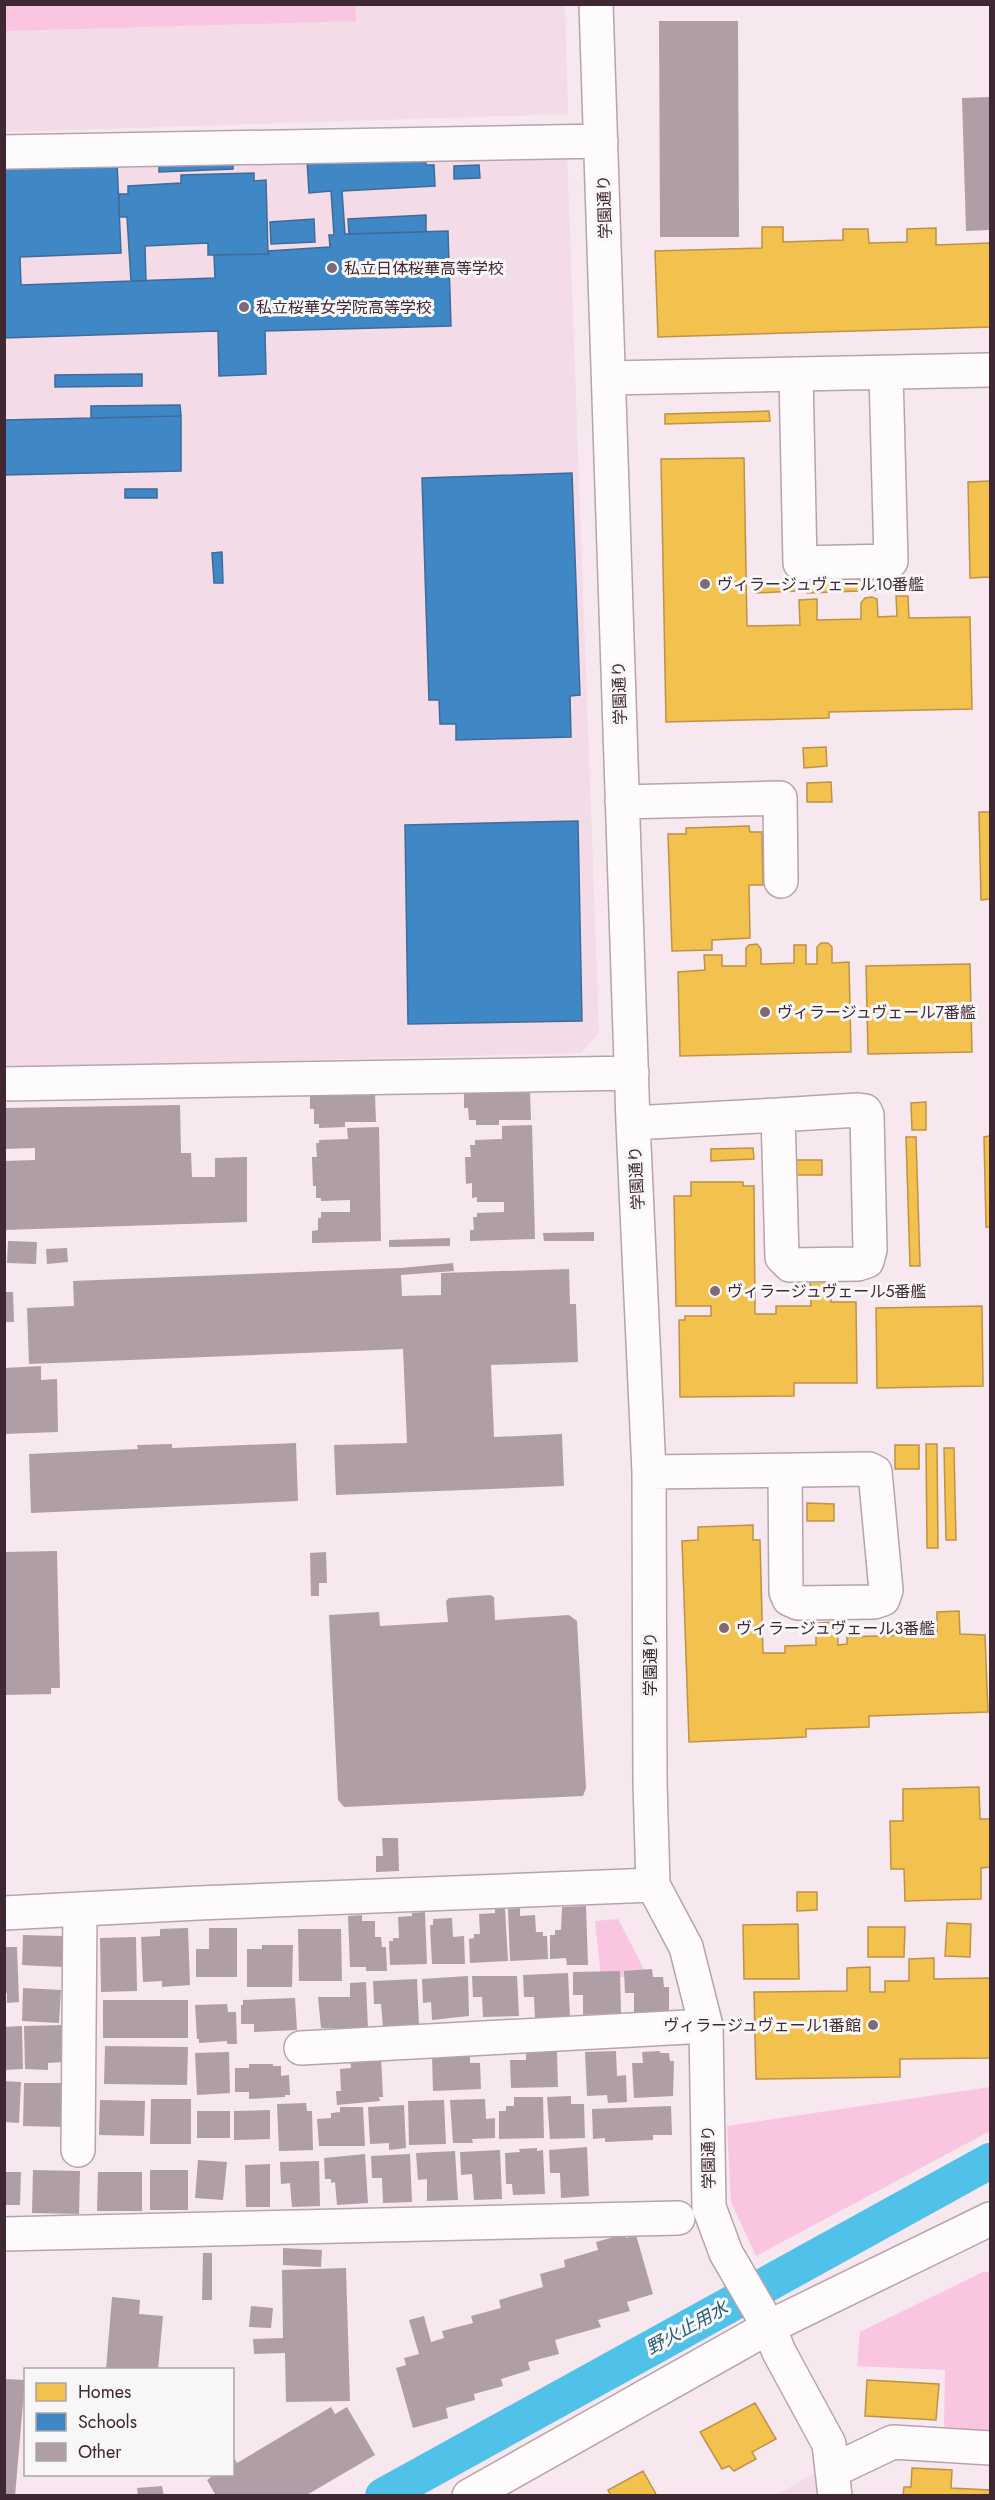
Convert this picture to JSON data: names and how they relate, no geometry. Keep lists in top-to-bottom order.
{
  "streets": {
    "street": ["学園通り"]
  },
  "water": ["野火止用水"],
  "places": [
    "私立日体桜華高等学校",
    "私立桜華女学院高等学校",
    "ヴィラージュヴェール10番艦",
    "ヴィラージュヴェール7番艦",
    "ヴィラージュヴェール5番艦",
    "ヴィラージュヴェール3番艦",
    "ヴィラージュヴェール1番館"
  ],
  "legend": ["Homes", "Schools", "Other"]
}
